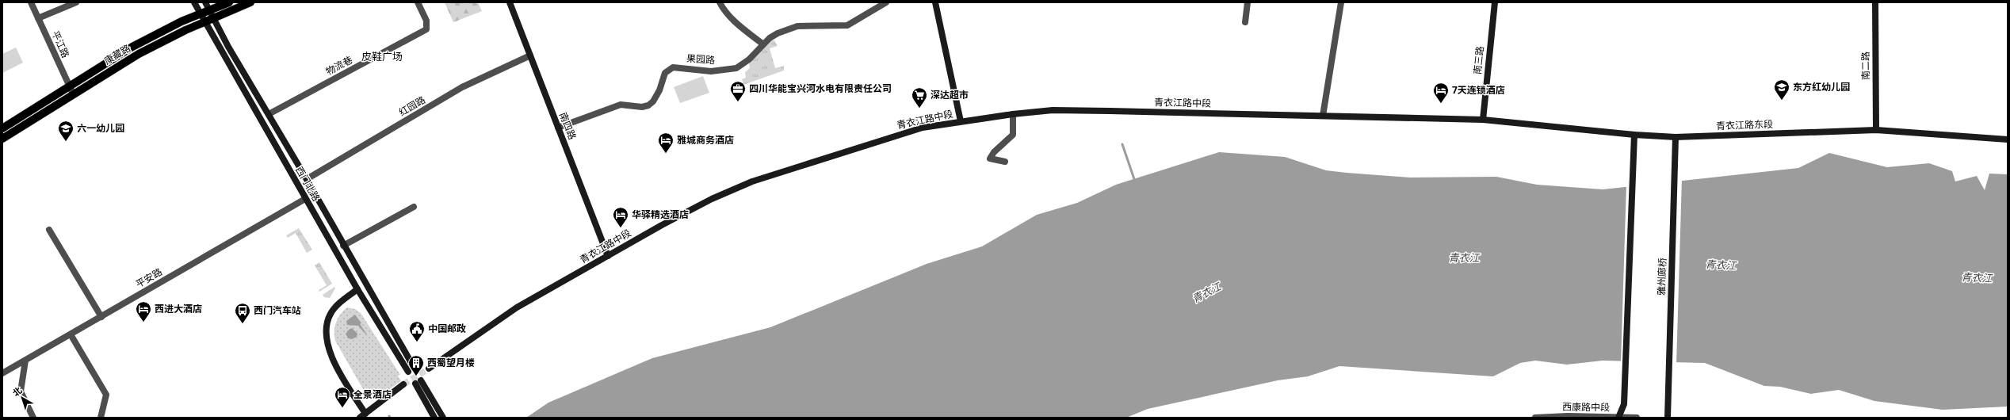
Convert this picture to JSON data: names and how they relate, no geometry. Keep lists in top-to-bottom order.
{
  "streets": {
    "main road": [
      "康藏路",
      "南三路",
      "南二路",
      "青衣江路中段",
      "青衣江路东段",
      "南四路",
      "西门北路",
      "雅州廊桥"
    ],
    "street": [
      "平江路",
      "果园路",
      "物流巷",
      "红园路",
      "平安路",
      "西康路中段"
    ]
  },
  "crossings": [
    ["平江路", "康藏路"],
    ["康藏路", "西门北路"],
    ["果园路", "南四路"],
    ["南三路", "青衣江路中段"],
    ["南三路", "青衣江路东段"],
    ["物流巷", "西门北路"],
    ["南二路", "青衣江路东段"],
    ["青衣江路中段", "青衣江路东段"],
    ["青衣江路中段", "南四路"],
    ["红园路", "南四路"],
    ["红园路", "西门北路"],
    ["青衣江路东段", "雅州廊桥"],
    ["西门北路", "平安路"]
  ],
  "districts": ["皮鞋广场"],
  "water": ["青衣江"],
  "places": {
    "school or university": ["东方红幼儿园", "六一幼儿园"],
    "office": ["四川华能宝兴河水电有限责任公司"],
    "hotel": [
      "7天连锁酒店",
      "雅城商务酒店",
      "华驿精选酒店",
      "西进大酒店",
      "全景酒店"
    ],
    "supermarket": ["深达超市"],
    "bus stop": ["西门汽车站"],
    "public building": ["中国邮政"],
    "building": ["西蜀望月楼"]
  },
  "north": "top left"
}
